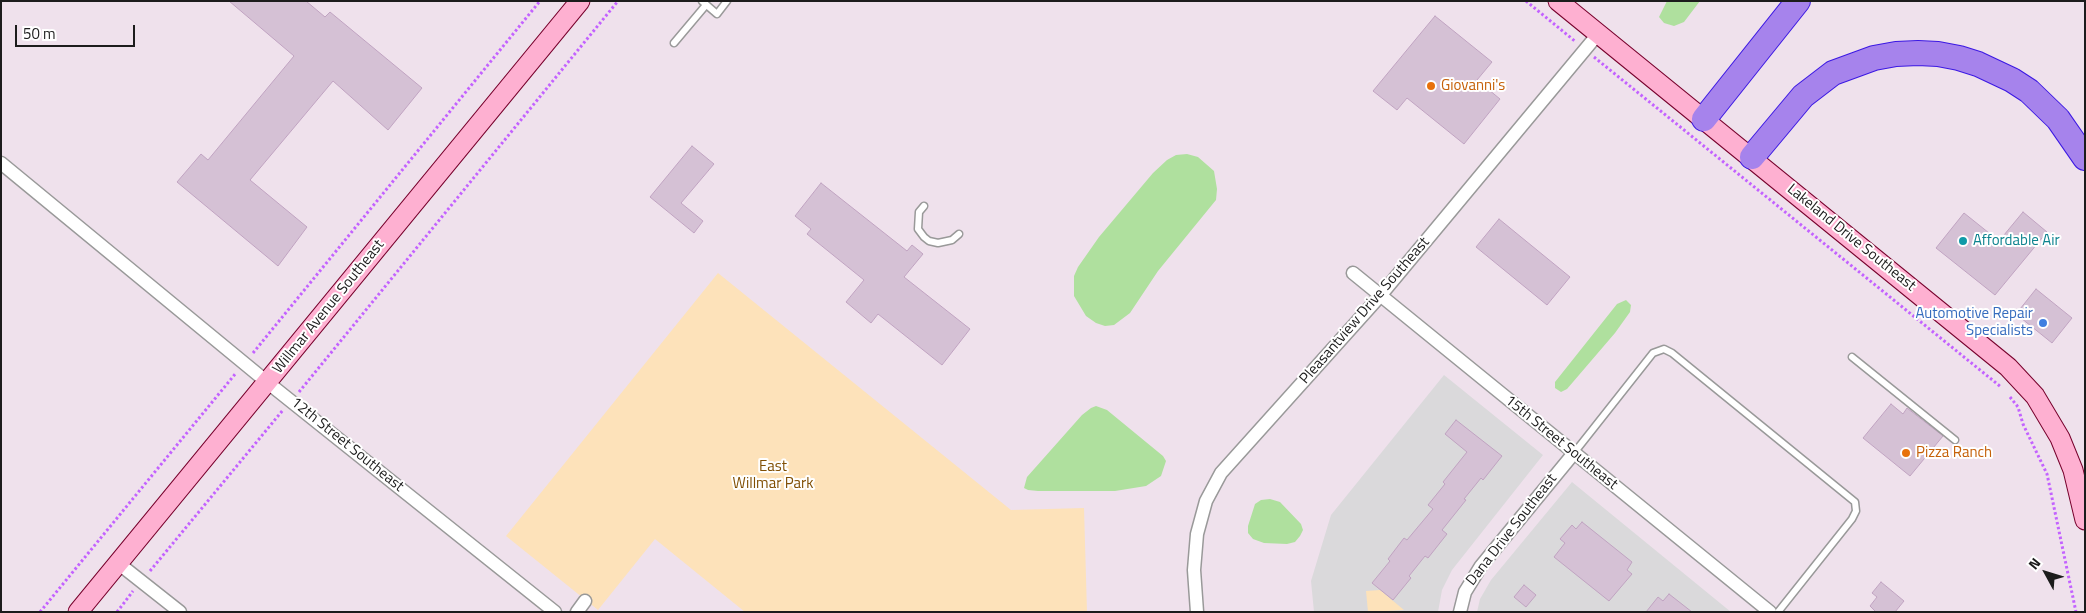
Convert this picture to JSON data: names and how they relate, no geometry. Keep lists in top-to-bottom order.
{
  "streets": {
    "main road": ["Lakeland Drive Southeast", "Willmar Avenue Southeast"],
    "street": [
      "Pleasantview Drive Southeast",
      "15th Street Southeast",
      "12th Street Southeast",
      "Dana Drive Southeast"
    ]
  },
  "crossings": [
    ["Lakeland Drive Southeast", "Pleasantview Drive Southeast"],
    ["Willmar Avenue Southeast", "12th Street Southeast"],
    ["Pleasantview Drive Southeast", "15th Street Southeast"],
    ["15th Street Southeast", "Dana Drive Southeast"]
  ],
  "parks": ["East Willmar Park"],
  "places": [
    "Giovanni's",
    "Affordable Air",
    "Automotive Repair Specialists",
    "Pizza Ranch"
  ],
  "scale_bar": "50 m",
  "north": "top left"
}
